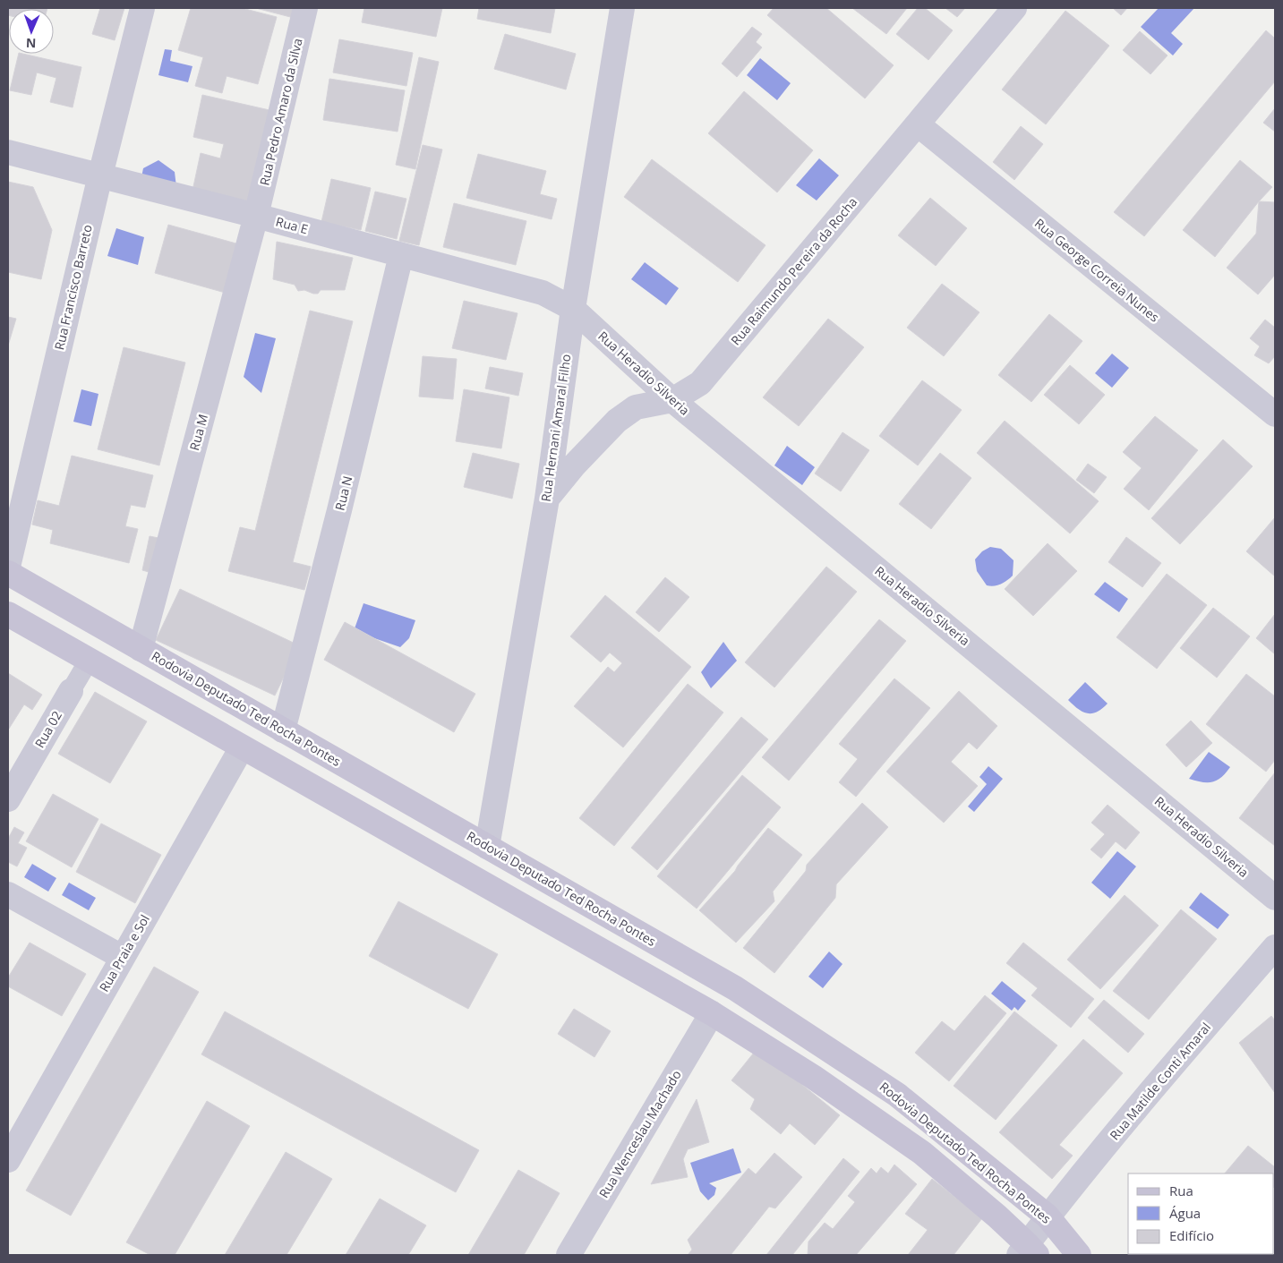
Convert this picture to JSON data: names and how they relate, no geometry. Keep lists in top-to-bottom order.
{
  "streets": {
    "main road": ["Rodovia Deputado Ted Rocha Pontes"],
    "street": [
      "Rua Pedro Amaro da Silva",
      "Rua E",
      "Rua George Correia Nunes",
      "Rua Raimundo Pereira da Rocha",
      "Rua Francisco Barreto",
      "Rua Heradio Silveria",
      "Rua Hernani Amaral Filho",
      "Rua M",
      "Rua N",
      "Rua 02",
      "Rua Praia e Sol",
      "Rua Matilde Conti Amaral",
      "Rua Wenceslau Machado"
    ]
  },
  "crossings": [
    ["Rua Pedro Amaro da Silva", "Rua E"],
    ["Rua Pedro Amaro da Silva", "Rua M"],
    ["Rua E", "Rua Francisco Barreto"],
    ["Rua E", "Rua Heradio Silveria"],
    ["Rua E", "Rua Hernani Amaral Filho"],
    ["Rua E", "Rua M"],
    ["Rua E", "Rua N"],
    ["Rua George Correia Nunes", "Rua Raimundo Pereira da Rocha"],
    ["Rua Raimundo Pereira da Rocha", "Rua Heradio Silveria"],
    ["Rua Raimundo Pereira da Rocha", "Rua Hernani Amaral Filho"],
    ["Rua Heradio Silveria", "Rua Hernani Amaral Filho"],
    ["Rua Hernani Amaral Filho", "Rodovia Deputado Ted Rocha Pontes"],
    ["Rua M", "Rodovia Deputado Ted Rocha Pontes"],
    ["Rua N", "Rodovia Deputado Ted Rocha Pontes"],
    ["Rodovia Deputado Ted Rocha Pontes", "Rua Matilde Conti Amaral"]
  ],
  "legend": ["Rua", "Água", "Edifício"],
  "north": "bottom"
}
